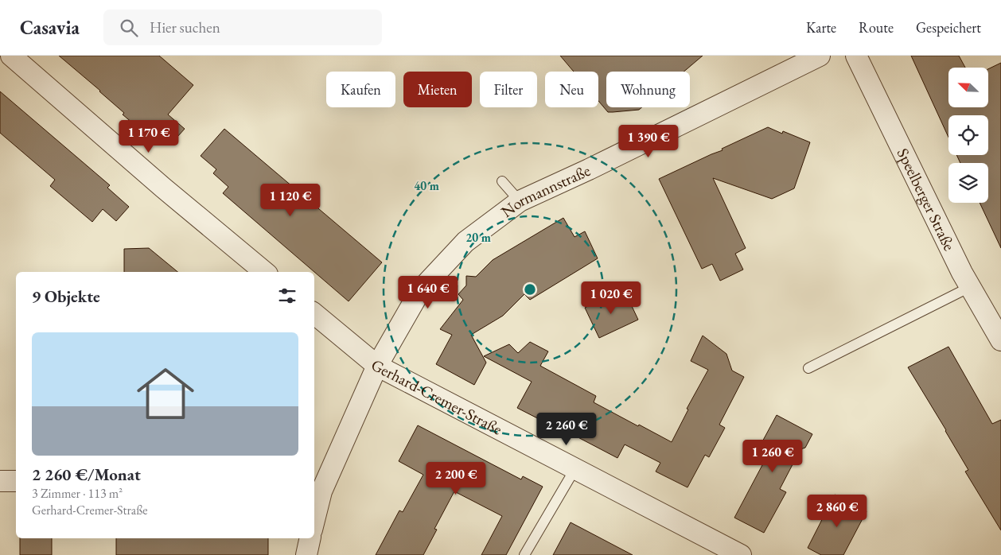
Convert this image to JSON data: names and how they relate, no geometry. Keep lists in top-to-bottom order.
{
  "streets": {
    "street": ["Normannstraße", "Speelberger Straße", "Gerhard-Cremer-Straße"]
  },
  "crossings": [
    ["Normannstraße", "Gerhard-Cremer-Straße"]
  ],
  "north": "top left",
  "page": {
    "header": "Casavia",
    "search": "Hier suchen",
    "nav": ["Karte", "Route", "Gespeichert"],
    "chip": [
      "Kaufen",
      "Mieten",
      "Filter",
      "Neu",
      "Wohnung"
    ],
    "price": [
      "1 170 €",
      "1 390 €",
      "1 120 €",
      "1 640 €",
      "1 020 €",
      "2 260 €",
      "1 260 €",
      "2 200 €",
      "2 860 €"
    ],
    "heading": "9 Objekte",
    "list": [
      {
        "name": "2 260 €/Monat",
        "note": "3 Zimmer · 113 m² · Gerhard-Cremer-Straße"
      }
    ]
  },
  "rings": ["40 m", "20 m"]
}
